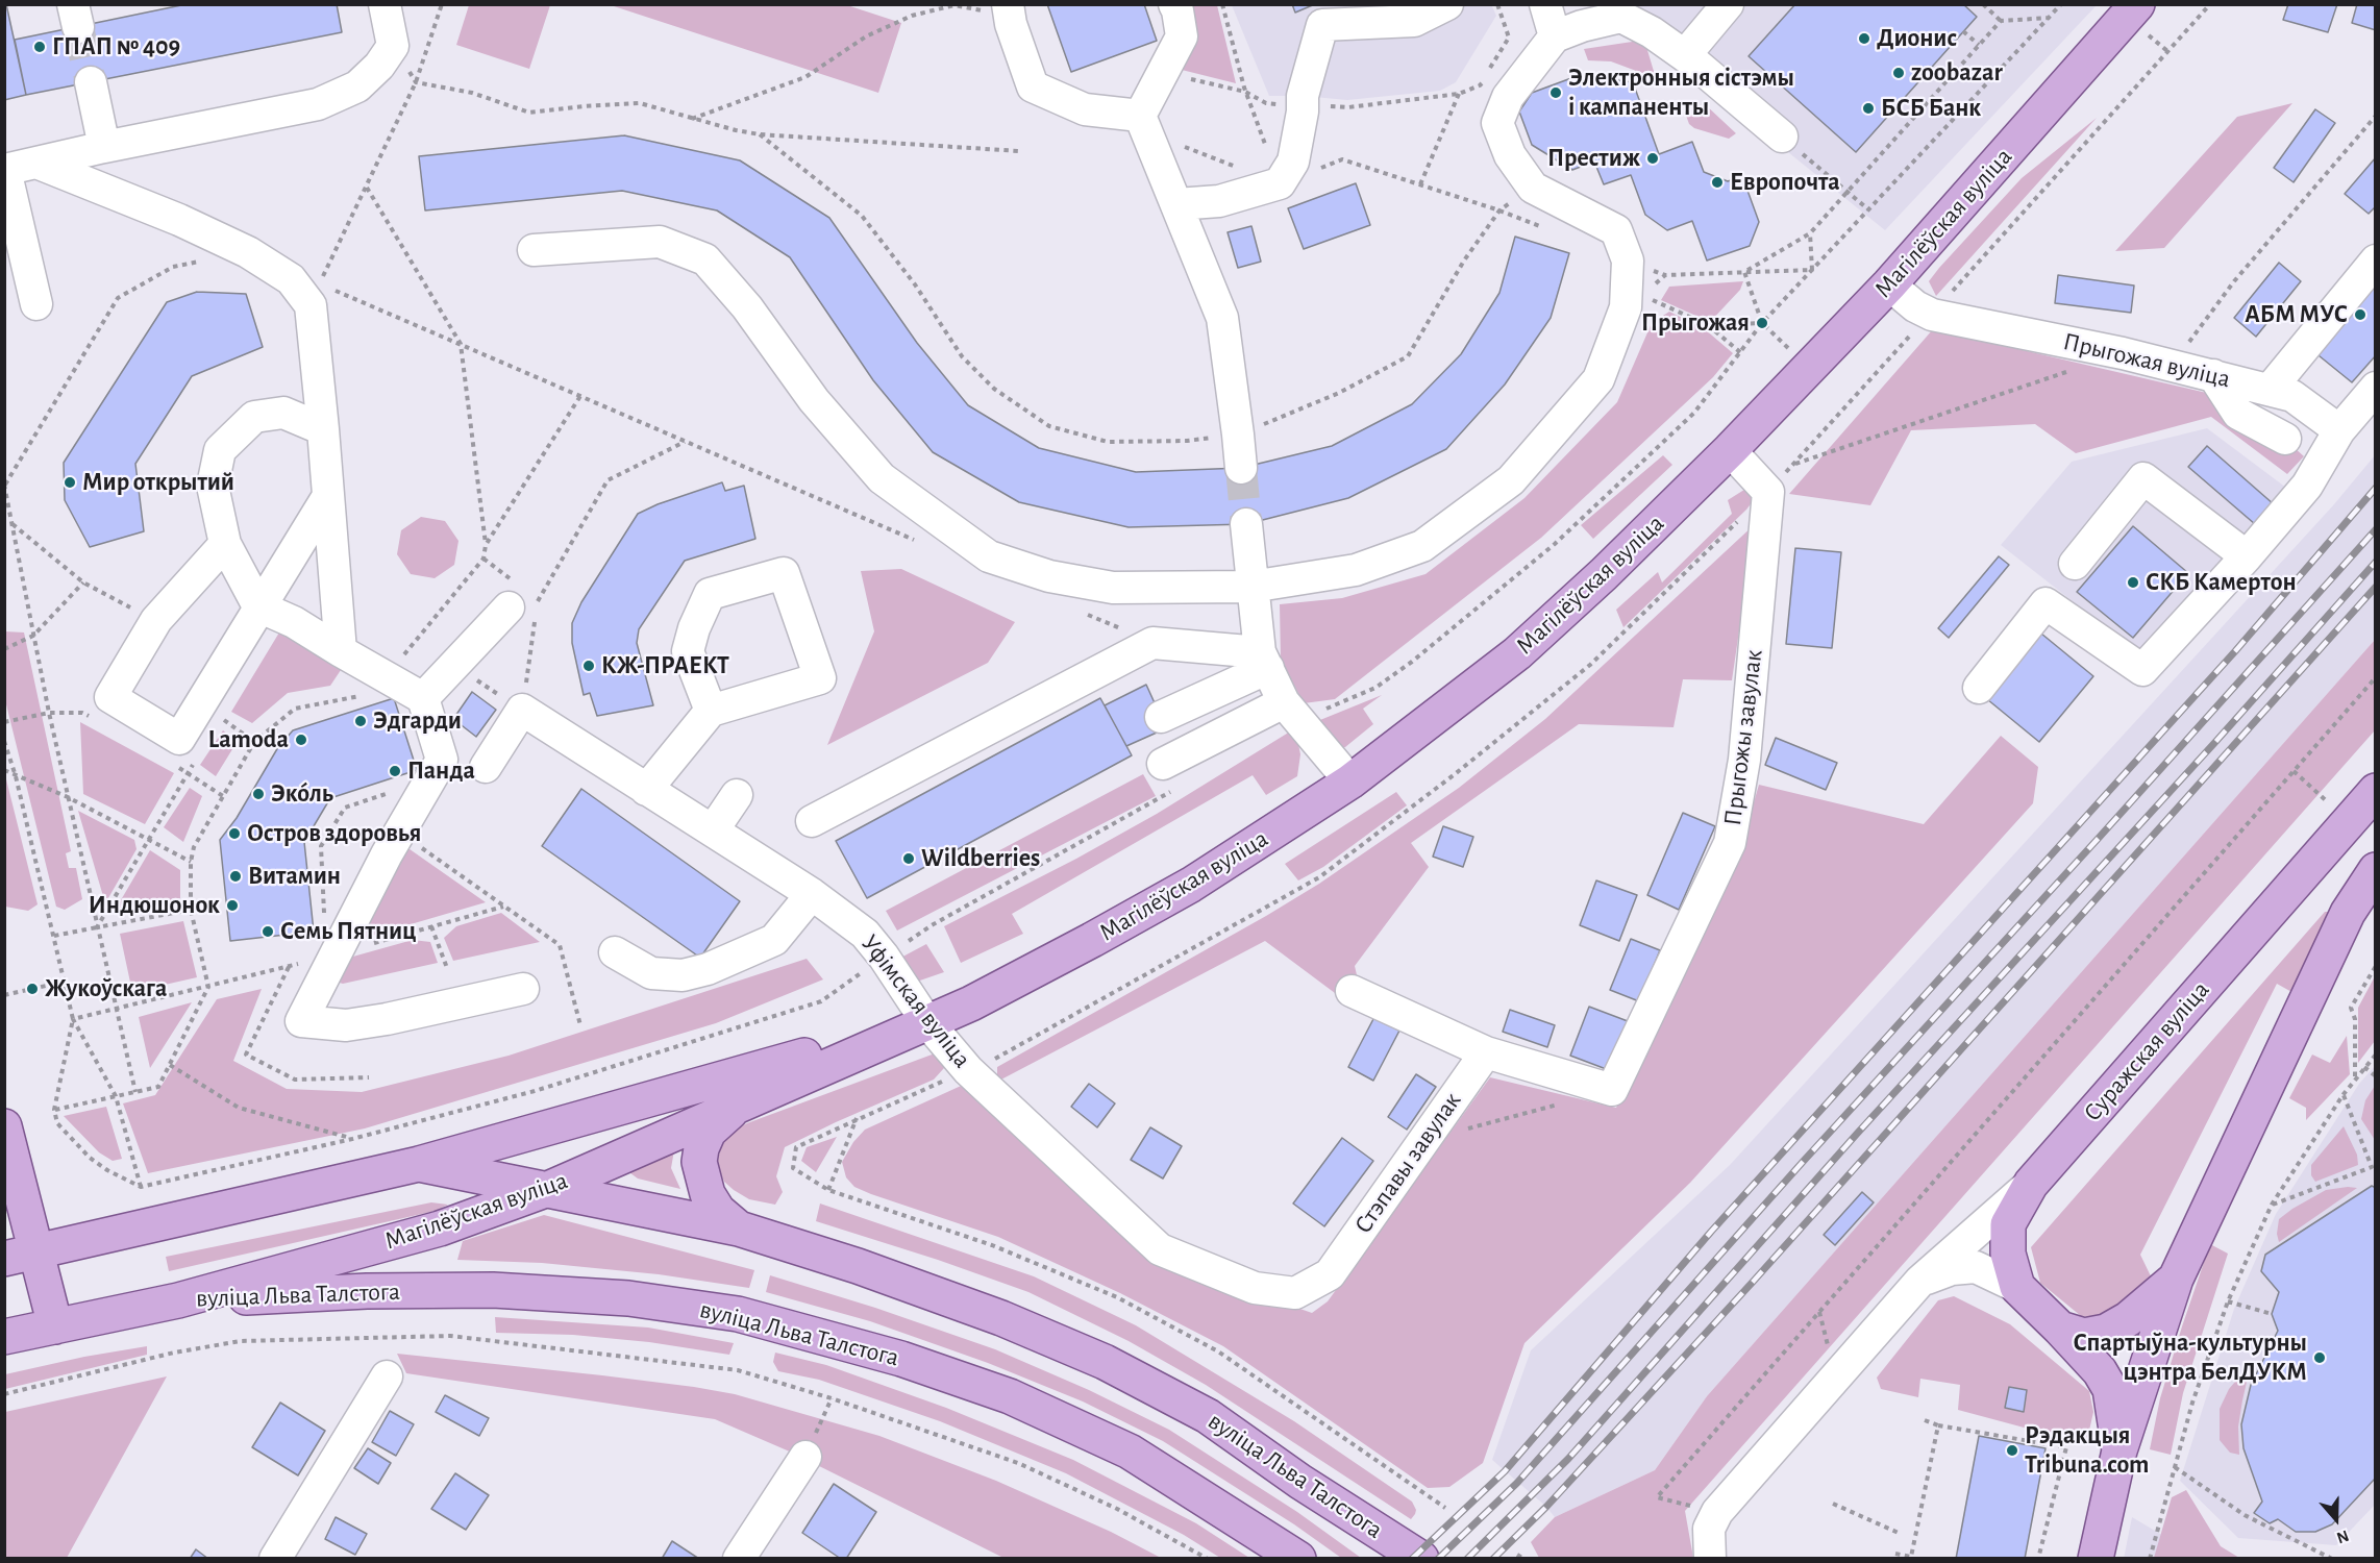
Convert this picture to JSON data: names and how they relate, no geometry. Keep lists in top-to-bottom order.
{
  "streets": {
    "main road": ["Магілёўская вуліца", "Суражская вуліца", "вуліца Льва Талстога"],
    "lane": [
      "Прыгожая вуліца",
      "Прыгожы завулак",
      "Уфімская вуліца",
      "Стэпавы завулак"
    ]
  },
  "crossings": [
    ["Магілёўская вуліца", "Прыгожая вуліца"],
    ["Магілёўская вуліца", "Уфімская вуліца"],
    ["Магілёўская вуліца", "вуліца Льва Талстога"],
    ["Прыгожы завулак", "Стэпавы завулак"],
    ["Уфімская вуліца", "Стэпавы завулак"]
  ],
  "places": [
    "Дионис",
    "ГПАП № 409",
    "zoobazar",
    "Электронныя сістэмы і кампаненты",
    "БСБ Банк",
    "Престиж",
    "Европочта",
    "АБМ МУС",
    "Прыгожая",
    "Мир открытий",
    "СКБ Камертон",
    "КЖ-ПРАЕКТ",
    "Эдгарди",
    "Lamoda",
    "Панда",
    "Эко́ль",
    "Остров здоровья",
    "Wildberries",
    "Витамин",
    "Индюшонок",
    "Семь Пятниц",
    "Жукоўскага",
    "Спартыўна-культурны цэнтра БелДУКМ",
    "Рэдакцыя Tribuna.com"
  ],
  "north": "bottom"
}
